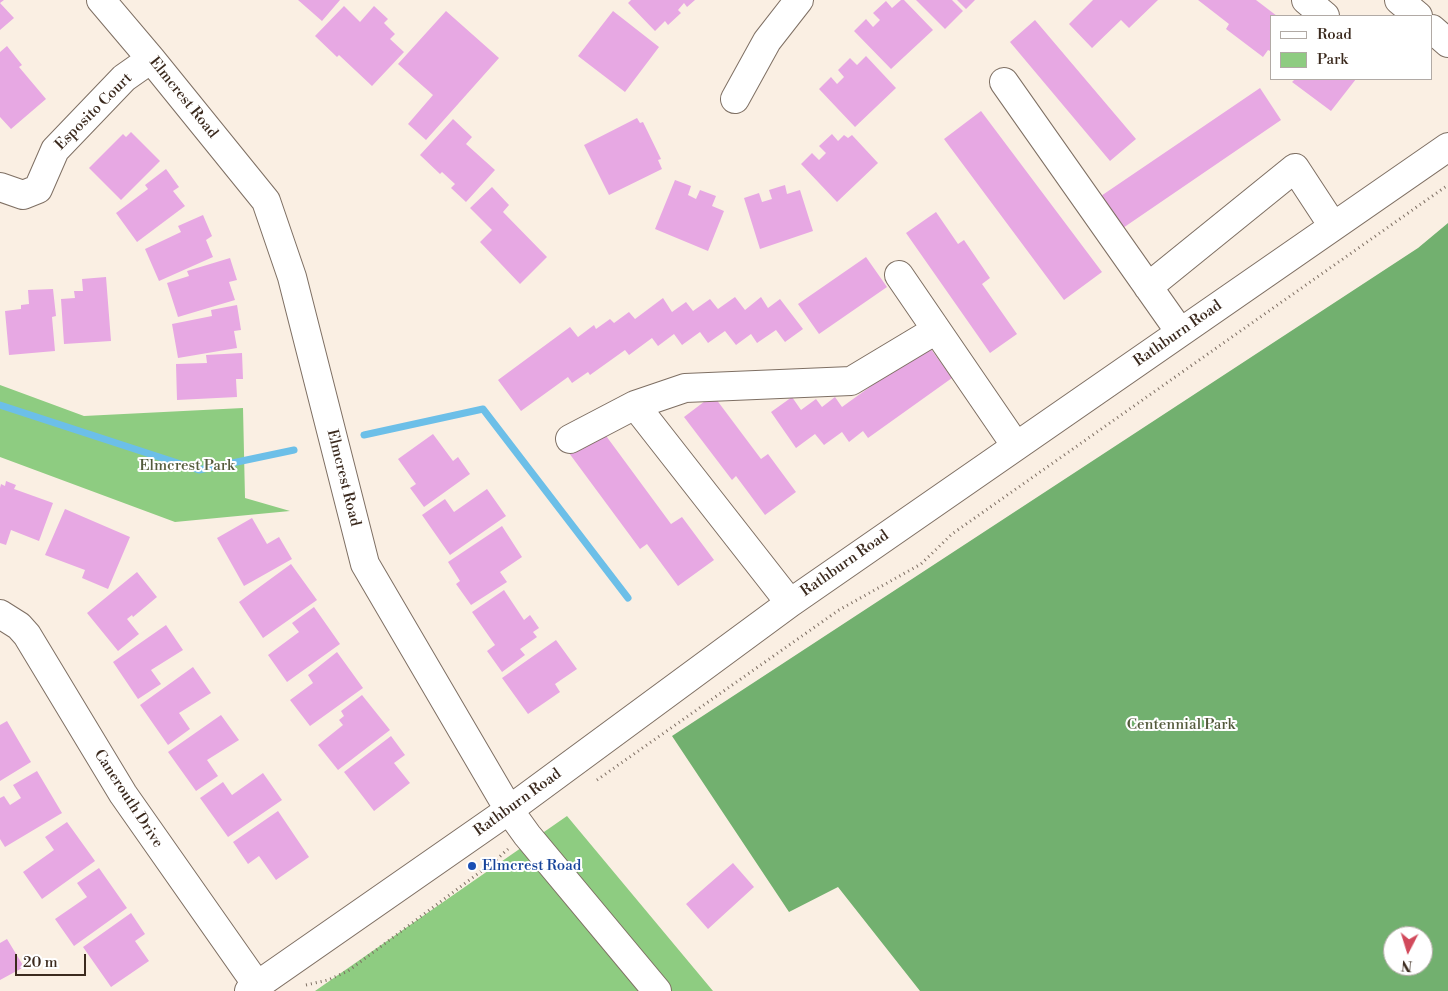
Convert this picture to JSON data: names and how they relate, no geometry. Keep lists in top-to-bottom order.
{
  "streets": {
    "street": [
      "Elmcrest Road",
      "Esposito Court",
      "Rathburn Road",
      "Canerouth Drive"
    ]
  },
  "crossings": [
    ["Elmcrest Road", "Esposito Court"],
    ["Elmcrest Road", "Rathburn Road"],
    ["Rathburn Road", "Canerouth Drive"]
  ],
  "parks": ["Elmcrest Park", "Centennial Park"],
  "places": ["Elmcrest Road"],
  "legend": ["Road", "Park"],
  "scale_bar": "20 m",
  "north": "bottom"
}
